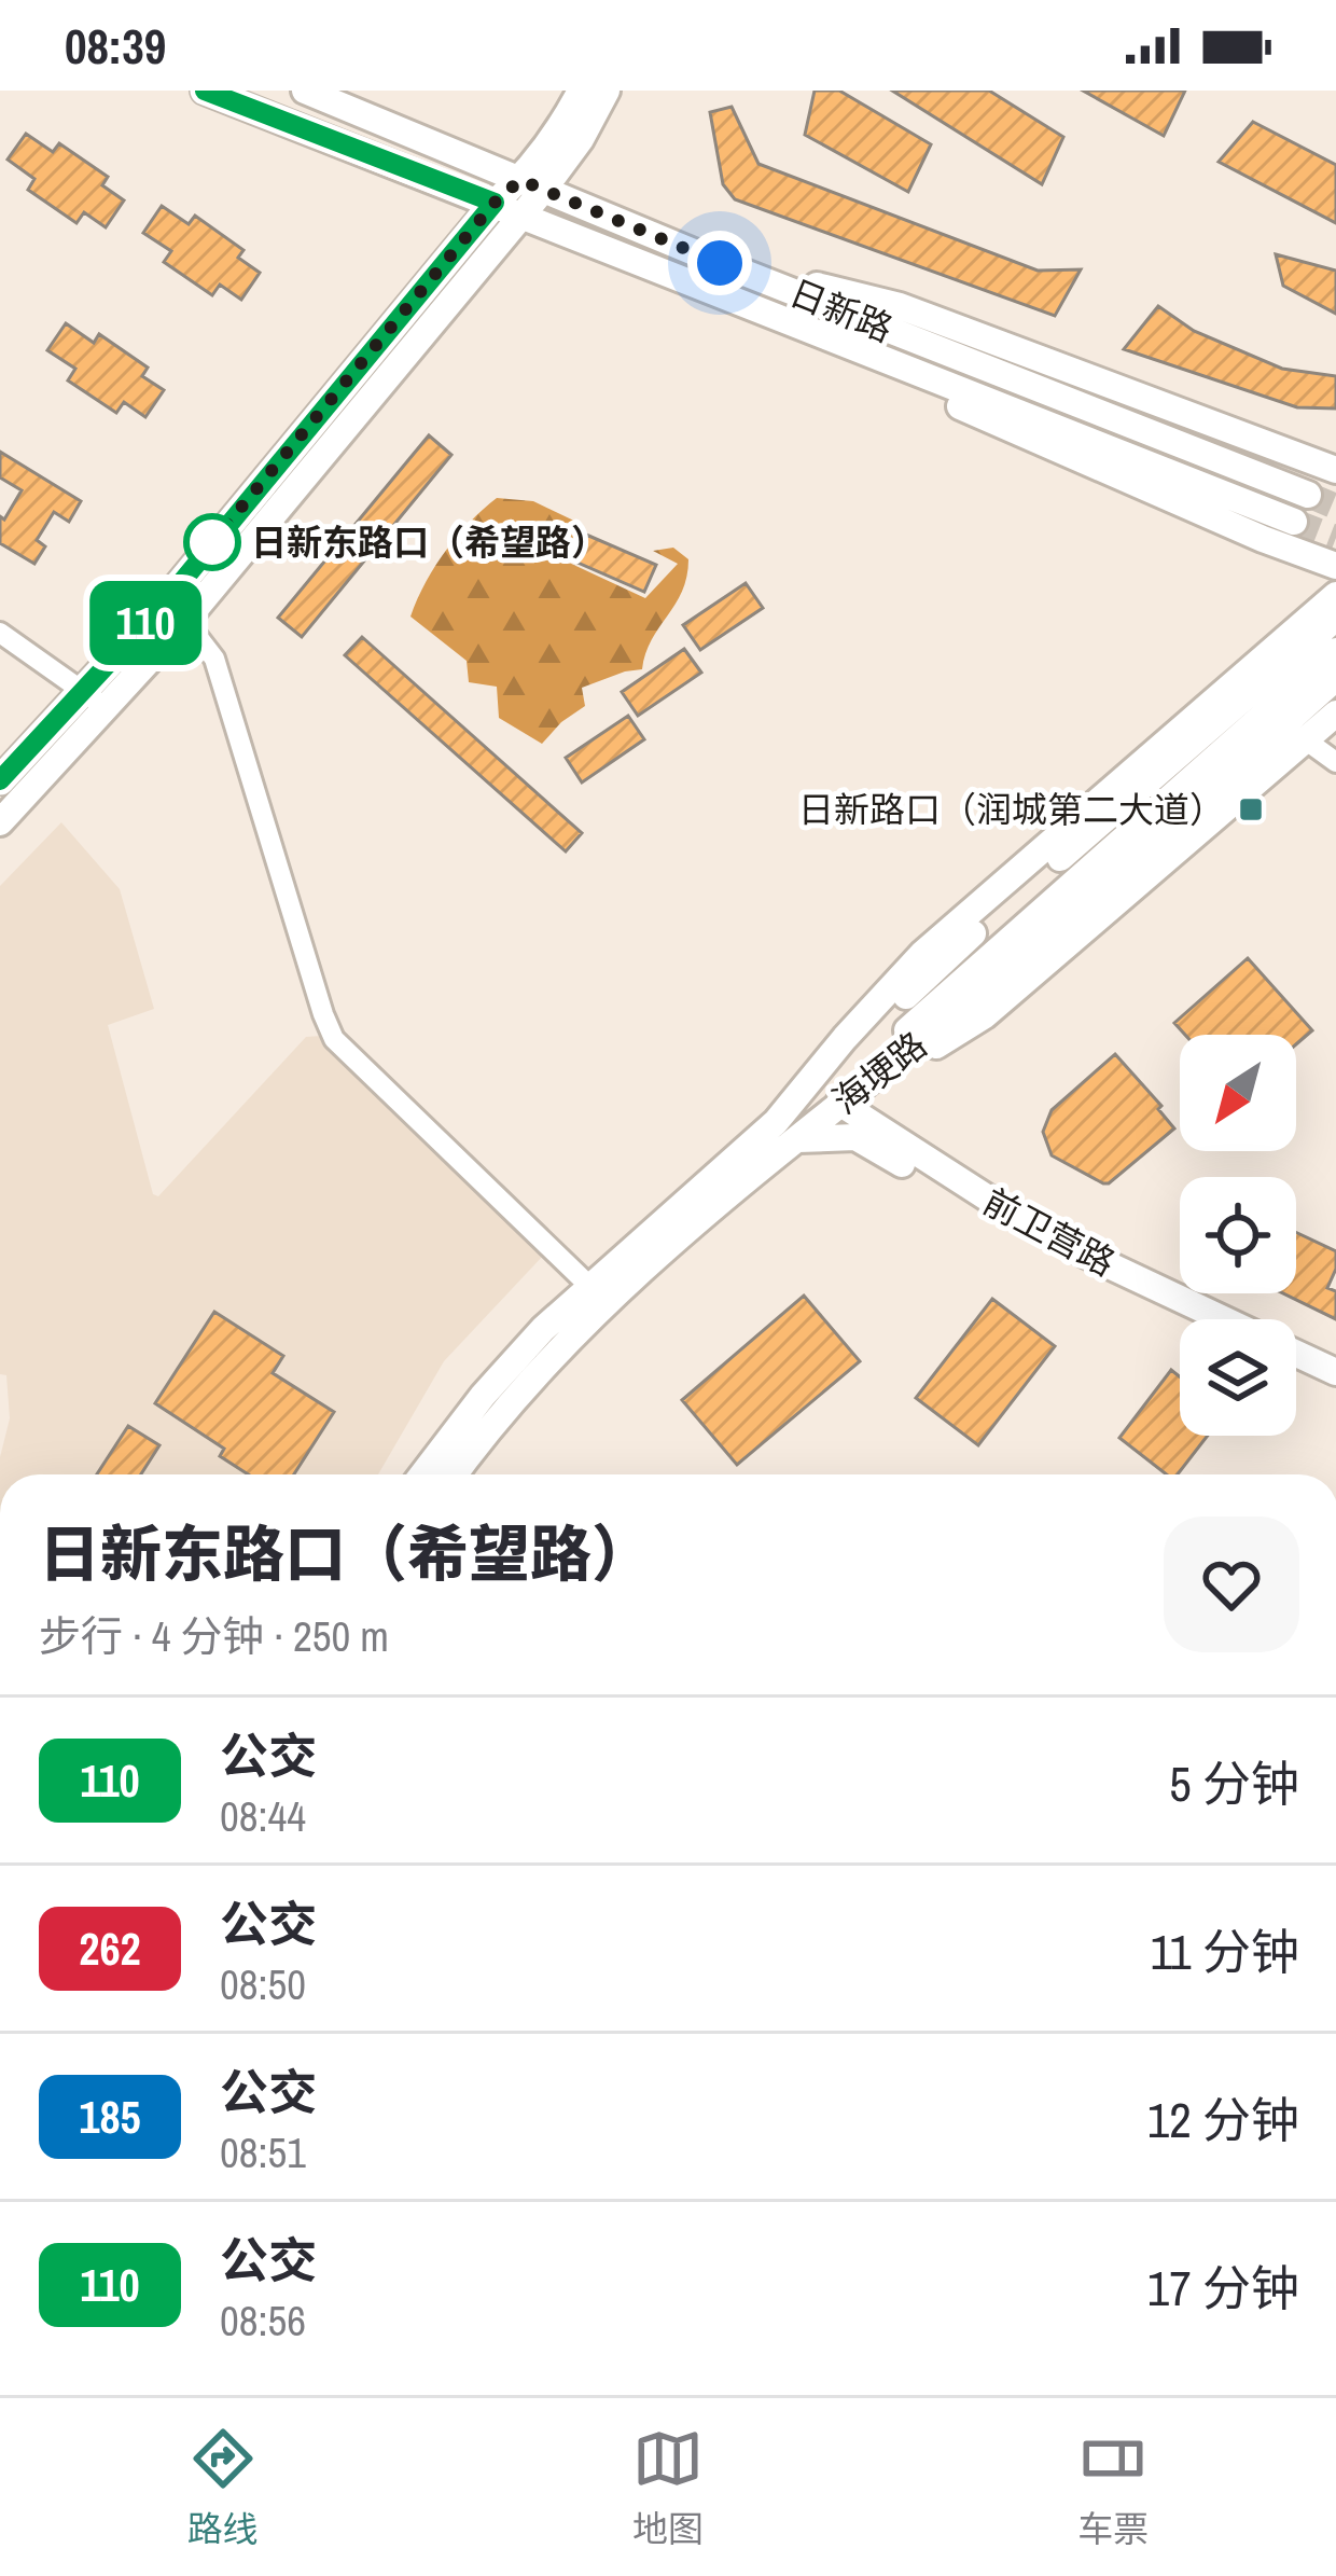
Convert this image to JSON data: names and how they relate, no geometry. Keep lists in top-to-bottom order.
{
  "streets": {
    "main road": ["日新路", "海埂路", "前卫营路"]
  },
  "crossings": [
    ["海埂路", "前卫营路"]
  ],
  "places": {
    "other": ["日新东路口（希望路）"],
    "transit": ["日新路口（润城第二大道）"]
  },
  "lines": ["bus line 110"],
  "north": "bottom left",
  "page": {
    "status": "08:39",
    "on_map": "110",
    "heading": ["日新东路口（希望路）", "步行 · 4 分钟 · 250 m"],
    "list": [
      {
        "mark": "110",
        "name": "公交",
        "note": "08:44",
        "value": "5 分钟"
      },
      {
        "mark": "262",
        "name": "公交",
        "note": "08:50",
        "value": "11 分钟"
      },
      {
        "mark": "185",
        "name": "公交",
        "note": "08:51",
        "value": "12 分钟"
      },
      {
        "mark": "110",
        "name": "公交",
        "note": "08:56",
        "value": "17 分钟"
      }
    ],
    "tabs": ["路线", "地图", "车票"]
  }
}
